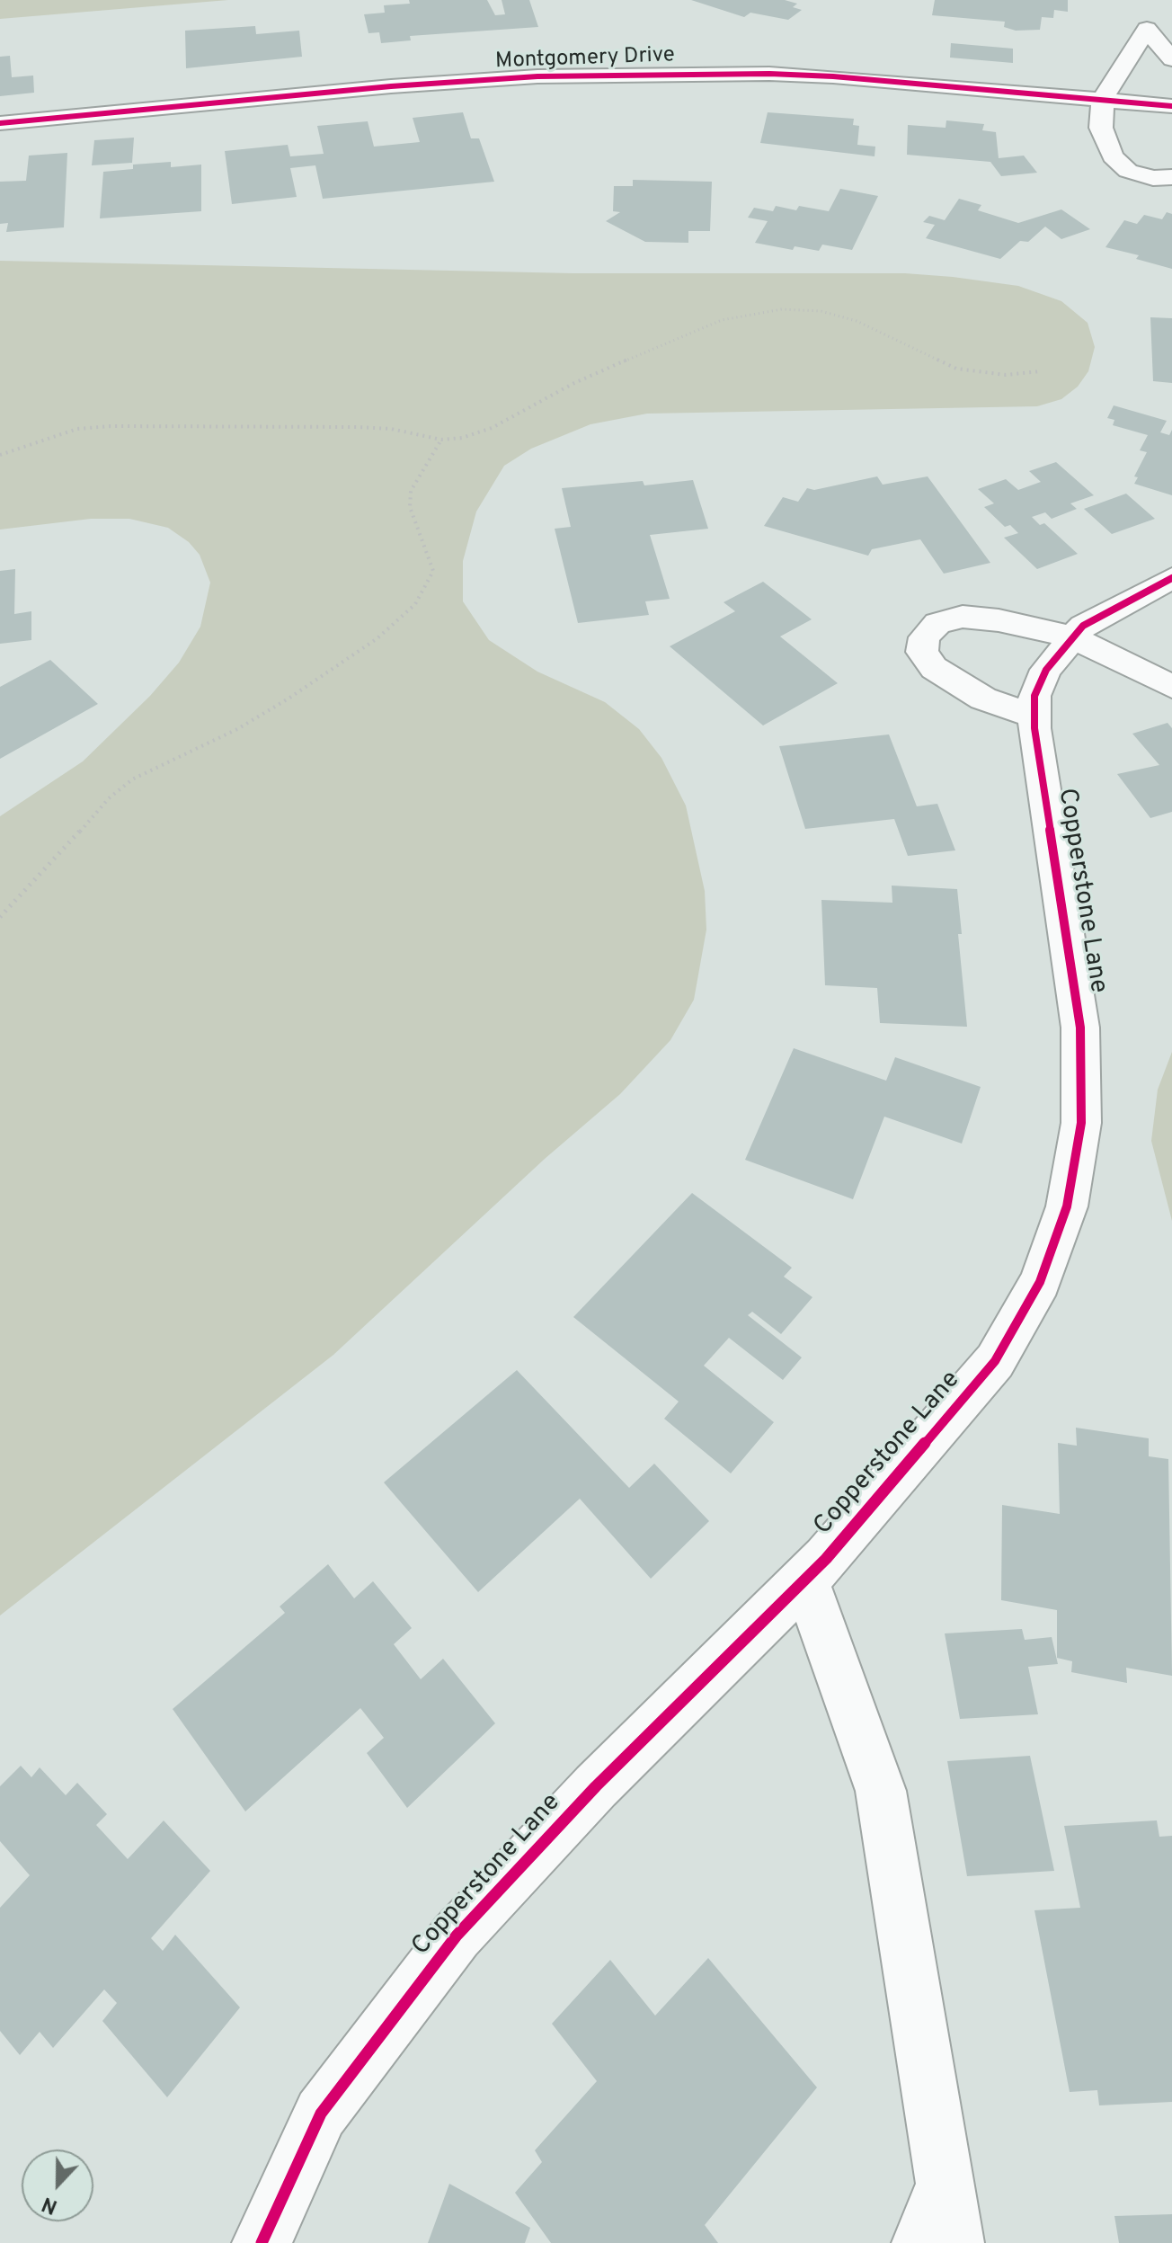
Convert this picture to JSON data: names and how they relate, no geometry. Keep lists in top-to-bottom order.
{
  "streets": {
    "street": ["Montgomery Drive", "Copperstone Lane"]
  },
  "north": "bottom"
}
